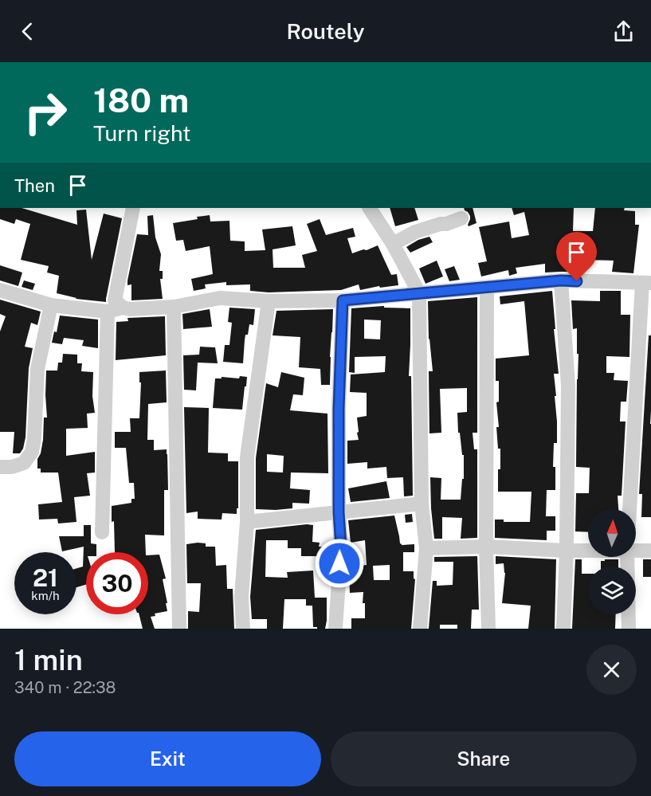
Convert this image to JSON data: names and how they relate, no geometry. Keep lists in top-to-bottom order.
{
  "north": "top",
  "page": {
    "header": "Routely",
    "turn": ["180 m", "Turn right"],
    "then": "Then",
    "speed": "21 km/h",
    "limit": "30",
    "heading": ["1 min", "340 m · 22:38"],
    "buttons": ["Exit", "Share"]
  }
}
